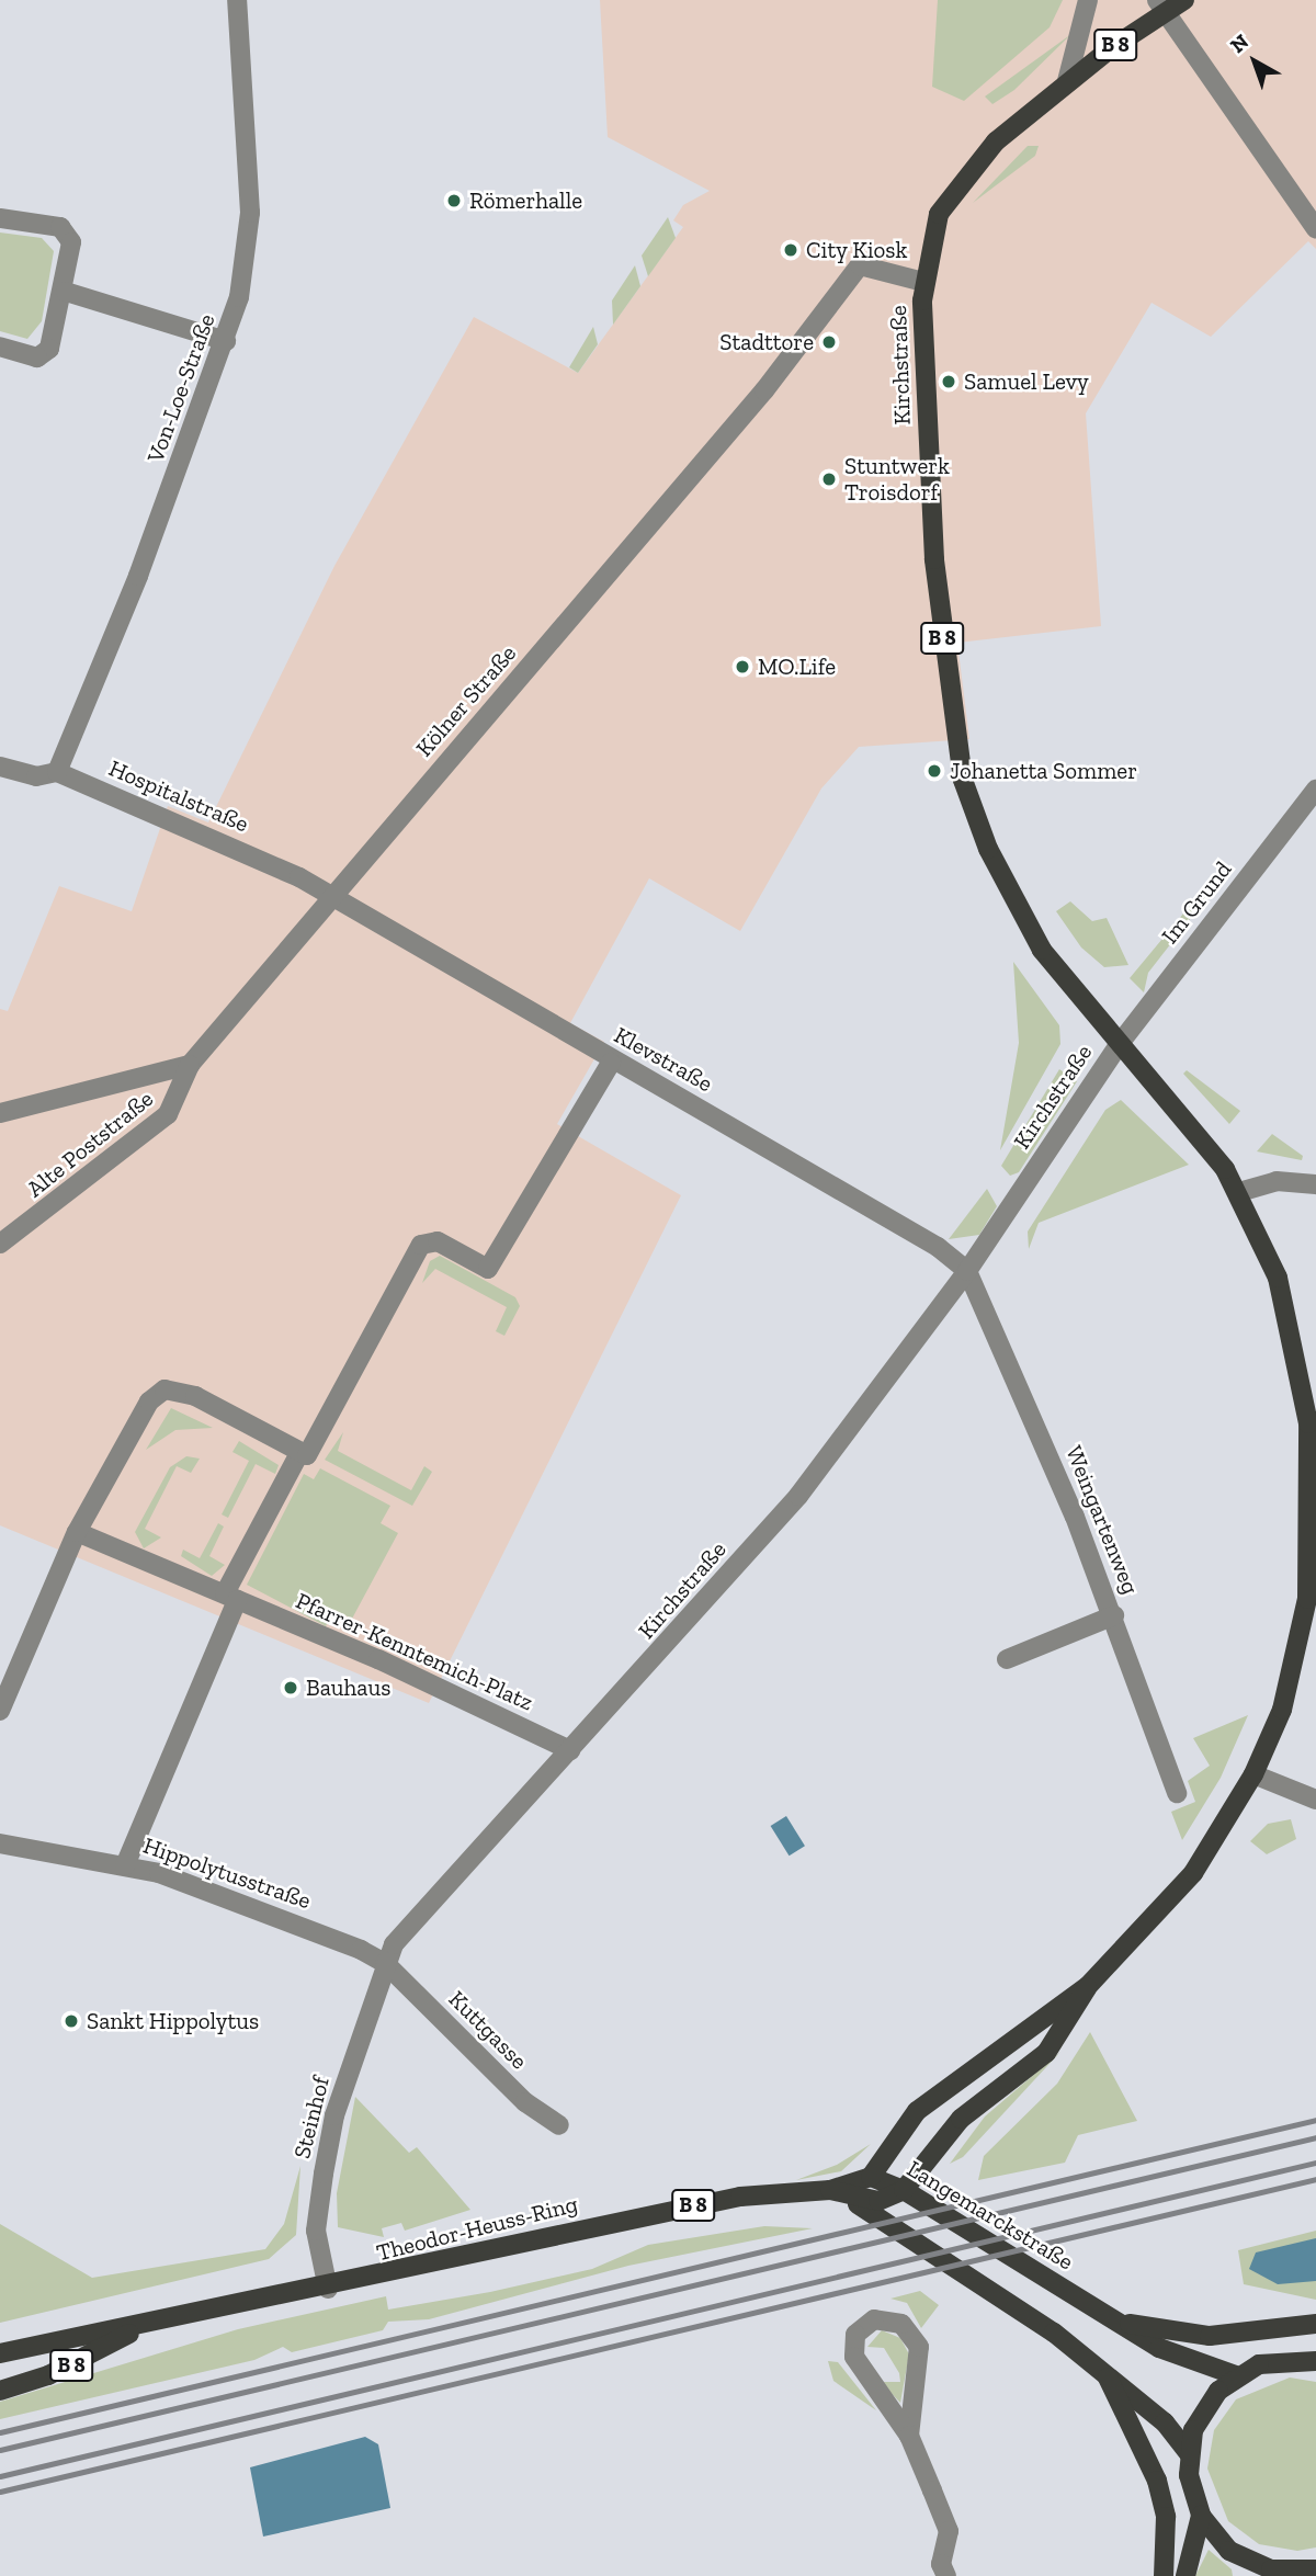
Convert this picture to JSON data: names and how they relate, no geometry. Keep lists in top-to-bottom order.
{
  "streets": {
    "main road": [
      "B 8",
      "Kirchstraße",
      "Langemarckstraße",
      "Theodor-Heuss-Ring"
    ],
    "street": [
      "Von-Loe-Straße",
      "Kölner Straße",
      "Hospitalstraße",
      "Im Grund",
      "Klevstraße",
      "Alte Poststraße",
      "Weingartenweg",
      "Pfarrer-Kenntemich-Platz",
      "Hippolytusstraße",
      "Kuttgasse",
      "Steinhof"
    ]
  },
  "crossings": [
    ["B 8", "Kirchstraße"],
    ["B 8", "Im Grund"],
    ["B 8", "Langemarckstraße"],
    ["B 8", "Theodor-Heuss-Ring"],
    ["Kirchstraße", "Kölner Straße"],
    ["Kirchstraße", "Im Grund"],
    ["Kirchstraße", "Klevstraße"],
    ["Kirchstraße", "Weingartenweg"],
    ["Kirchstraße", "Pfarrer-Kenntemich-Platz"],
    ["Kirchstraße", "Hippolytusstraße"],
    ["Kirchstraße", "Kuttgasse"],
    ["Kirchstraße", "Steinhof"],
    ["Von-Loe-Straße", "Hospitalstraße"],
    ["Kölner Straße", "Hospitalstraße"],
    ["Kölner Straße", "Klevstraße"],
    ["Kölner Straße", "Alte Poststraße"],
    ["Hospitalstraße", "Klevstraße"],
    ["Klevstraße", "Weingartenweg"],
    ["Hippolytusstraße", "Kuttgasse"],
    ["Hippolytusstraße", "Steinhof"],
    ["Kuttgasse", "Steinhof"],
    ["Steinhof", "Theodor-Heuss-Ring"],
    ["Langemarckstraße", "Theodor-Heuss-Ring"]
  ],
  "places": [
    "Römerhalle",
    "City Kiosk",
    "Stadttore",
    "Samuel Levy",
    "Stuntwerk Troisdorf",
    "MO.Life",
    "Johanetta Sommer",
    "Bauhaus",
    "Sankt Hippolytus"
  ],
  "north": "top left"
}
